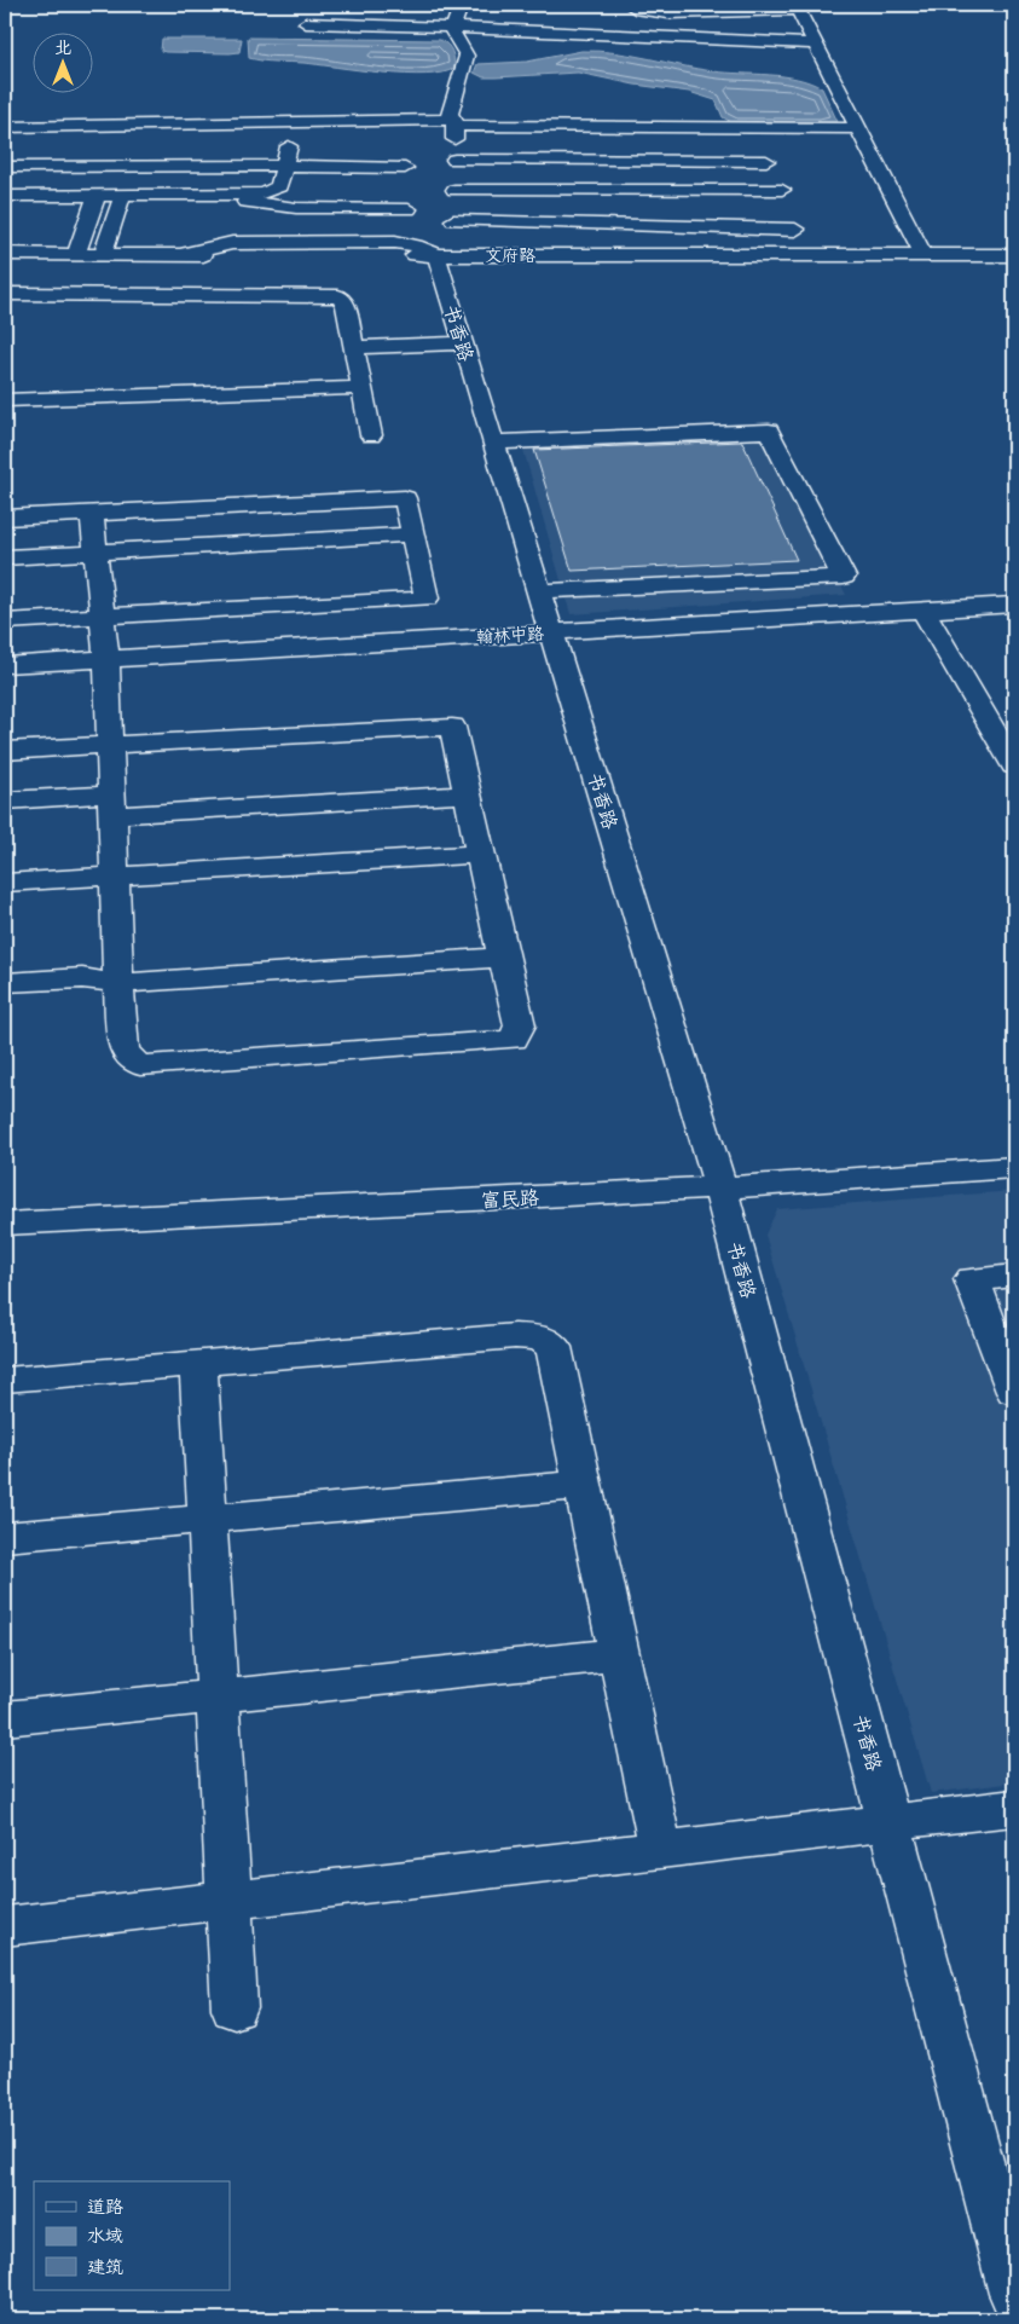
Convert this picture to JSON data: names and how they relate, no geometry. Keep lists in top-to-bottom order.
{
  "streets": {
    "street": [
      "文府路",
      "书香路",
      "翰林中路",
      "富民路"
    ]
  },
  "crossings": [
    ["文府路", "书香路"],
    ["书香路", "翰林中路"],
    ["书香路", "富民路"]
  ],
  "legend": ["道路", "水域", "建筑"],
  "north": "top"
}
